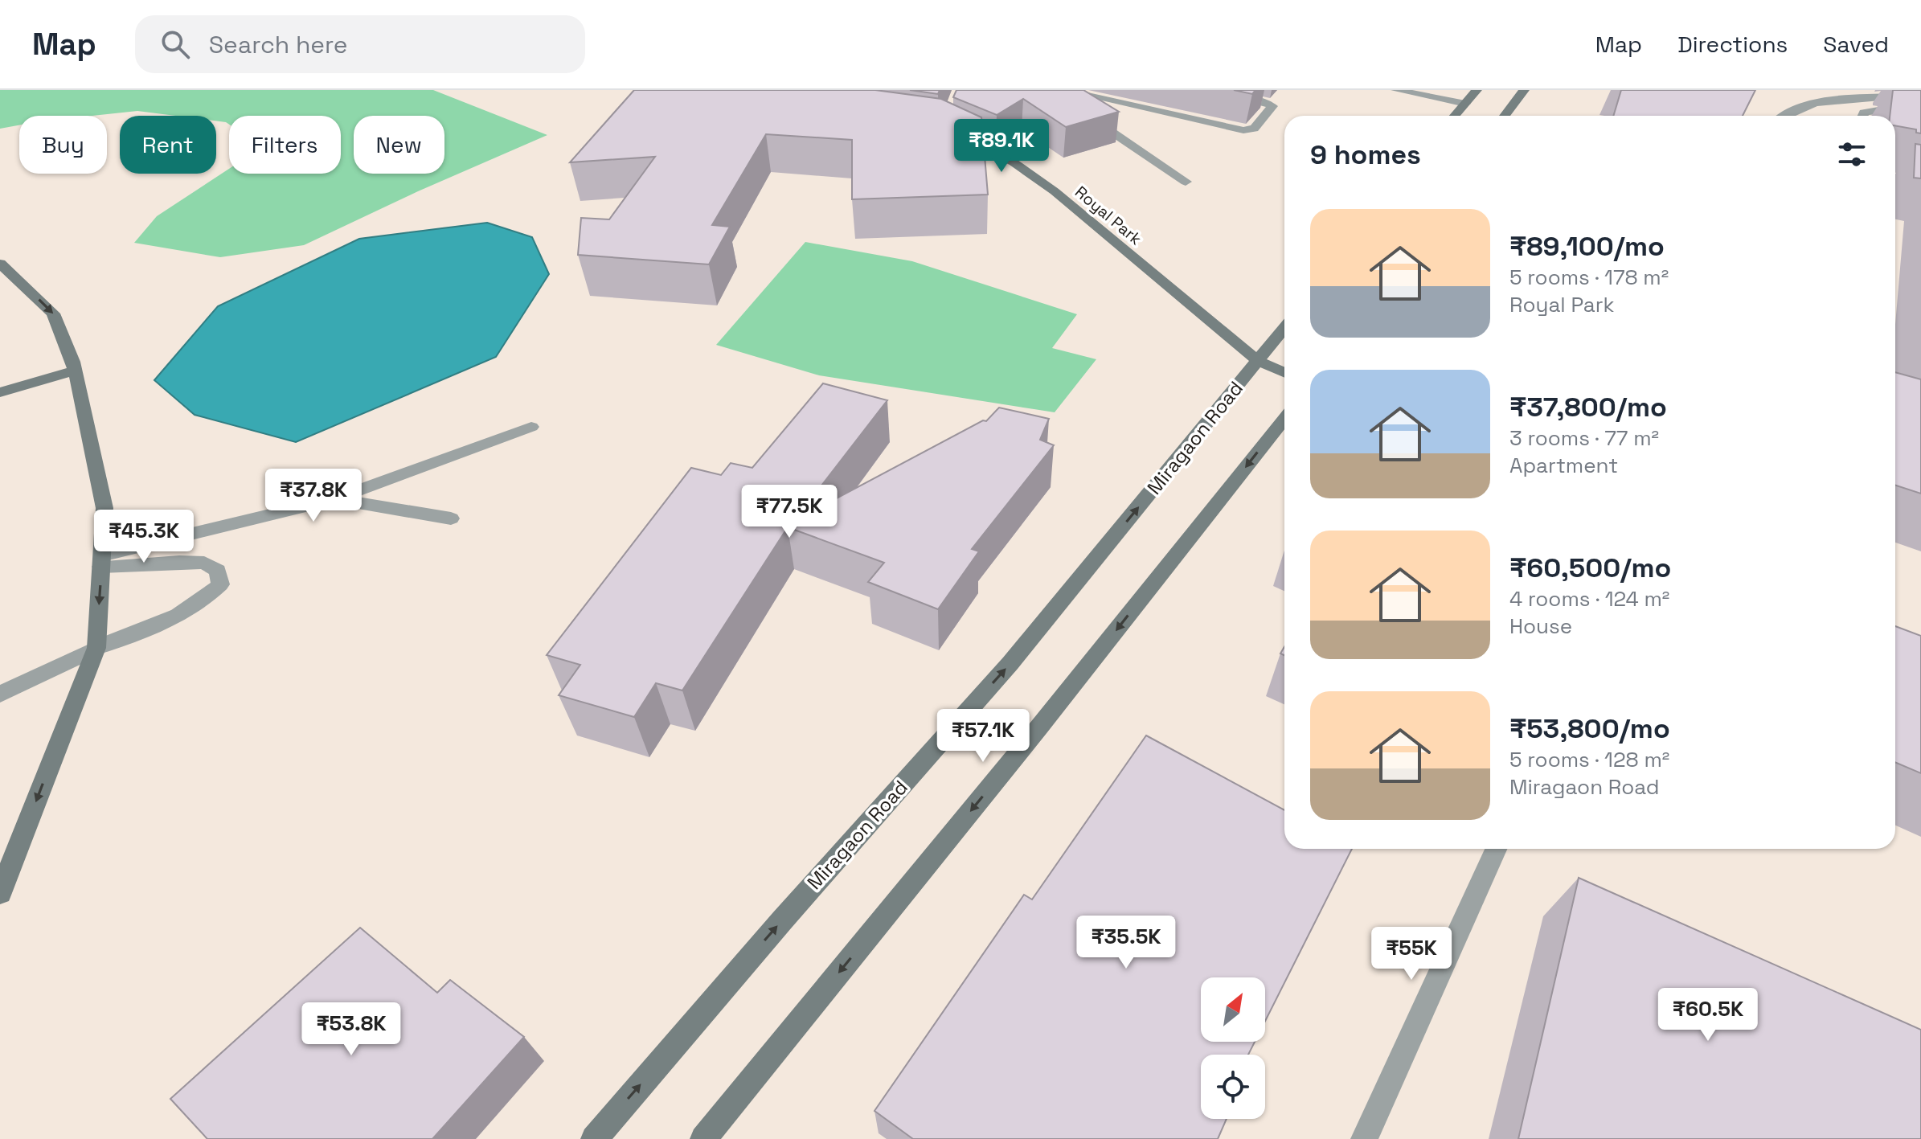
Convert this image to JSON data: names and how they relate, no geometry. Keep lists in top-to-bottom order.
{
  "streets": {
    "main road": ["Royal Park", "Miragaon Road"]
  },
  "crossings": [
    ["Royal Park", "Miragaon Road"]
  ],
  "north": "top right",
  "page": {
    "header": "Map",
    "search": "Search here",
    "nav": ["Map", "Directions", "Saved"],
    "chip": [
      "Buy",
      "Rent",
      "Filters",
      "New"
    ],
    "heading": "9 homes",
    "price": [
      "₹89.1K",
      "₹37.8K",
      "₹77.5K",
      "₹45.3K",
      "₹57.1K",
      "₹35.5K",
      "₹55K",
      "₹60.5K",
      "₹53.8K"
    ],
    "list": [
      {
        "name": "₹89,100/mo",
        "note": "5 rooms · 178 m² · Royal Park"
      },
      {
        "name": "₹37,800/mo",
        "note": "3 rooms · 77 m² · Apartment"
      },
      {
        "name": "₹60,500/mo",
        "note": "4 rooms · 124 m² · House"
      },
      {
        "name": "₹53,800/mo",
        "note": "5 rooms · 128 m² · Miragaon Road"
      }
    ]
  }
}
